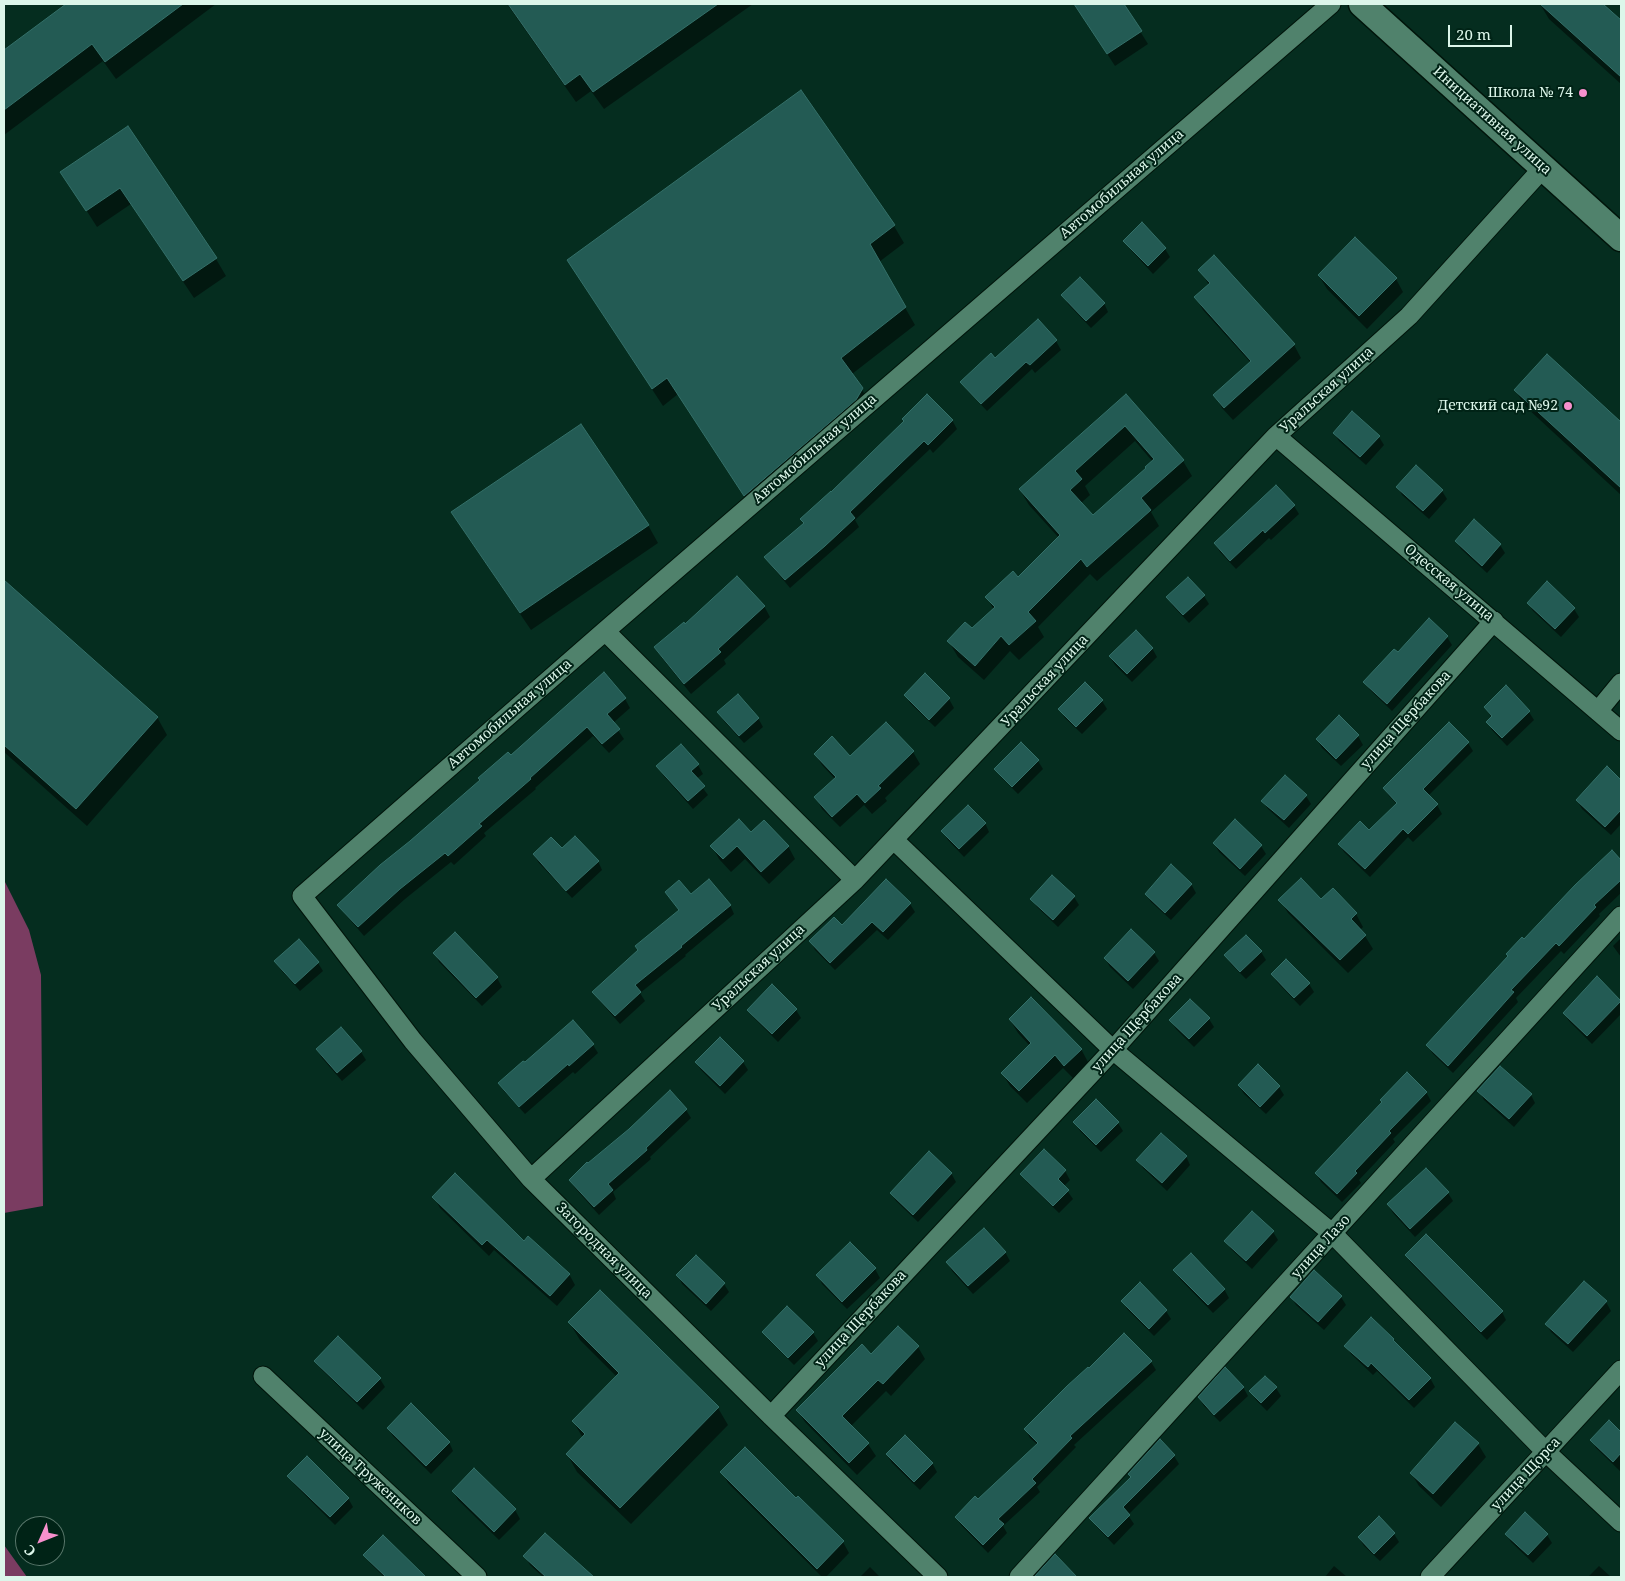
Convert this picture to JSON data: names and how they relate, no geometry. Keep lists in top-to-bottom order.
{
  "streets": {
    "main road": ["Инициативная улица"],
    "street": [
      "Автомобильная улица",
      "Уральская улица",
      "Одесская улица",
      "улица Щербакова",
      "улица Лазо",
      "Загородная улица",
      "улица Щорса",
      "улица Тружеников"
    ]
  },
  "crossings": [
    ["Инициативная улица", "Уральская улица"],
    ["Автомобильная улица", "Загородная улица"],
    ["Уральская улица", "Одесская улица"],
    ["Уральская улица", "Загородная улица"],
    ["Одесская улица", "улица Щербакова"],
    ["улица Щербакова", "Загородная улица"]
  ],
  "places": ["Школа № 74", "Детский сад №92"],
  "scale_bar": "20 m",
  "north": "bottom left"
}
